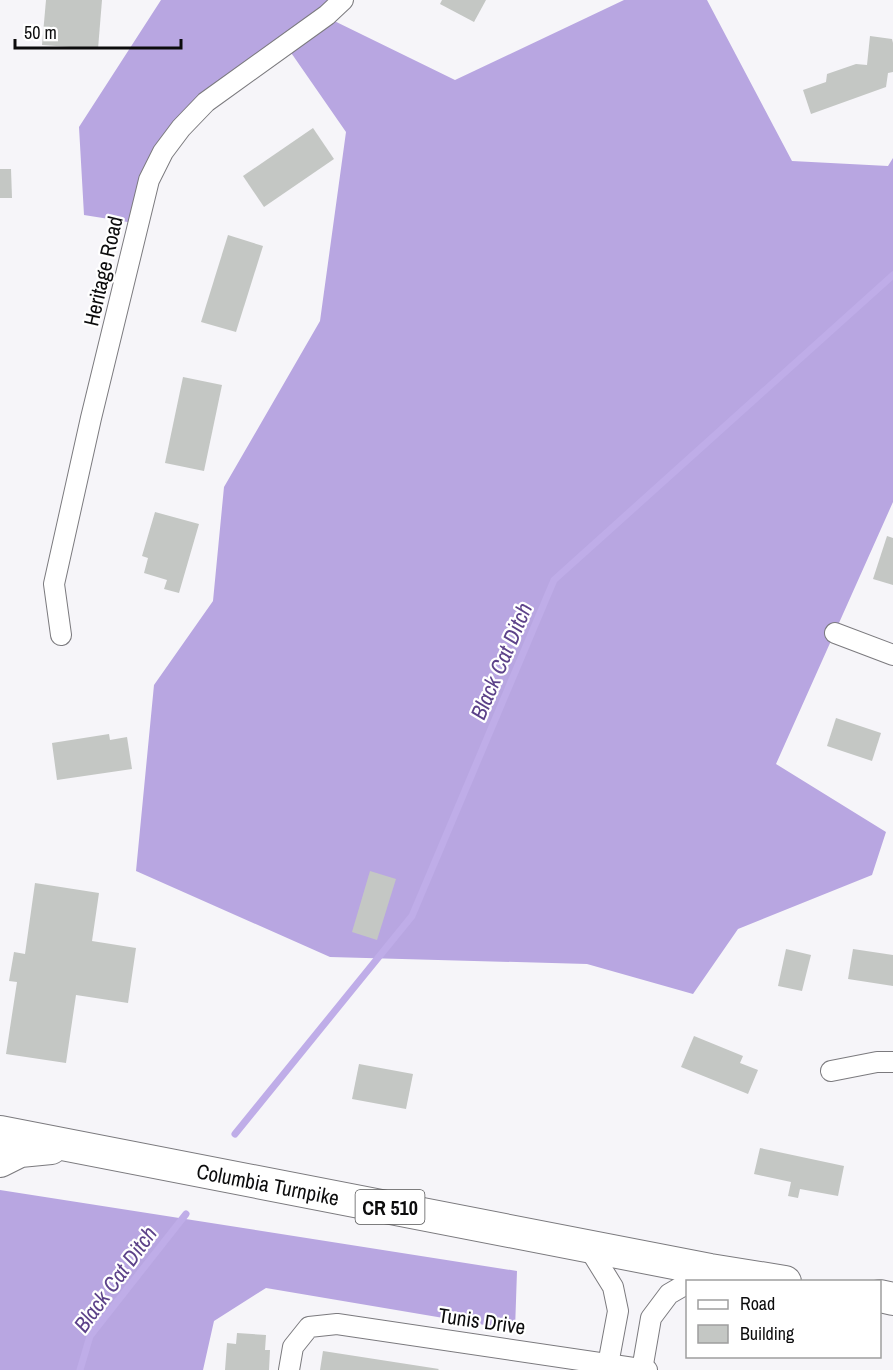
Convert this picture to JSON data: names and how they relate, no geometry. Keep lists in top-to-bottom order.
{
  "streets": {
    "main road": ["Columbia Turnpike", "CR 510"],
    "street": ["Heritage Road", "Tunis Drive"]
  },
  "water": ["Black Cat Ditch"],
  "legend": ["Road", "Building"],
  "scale_bar": "50 m"
}
